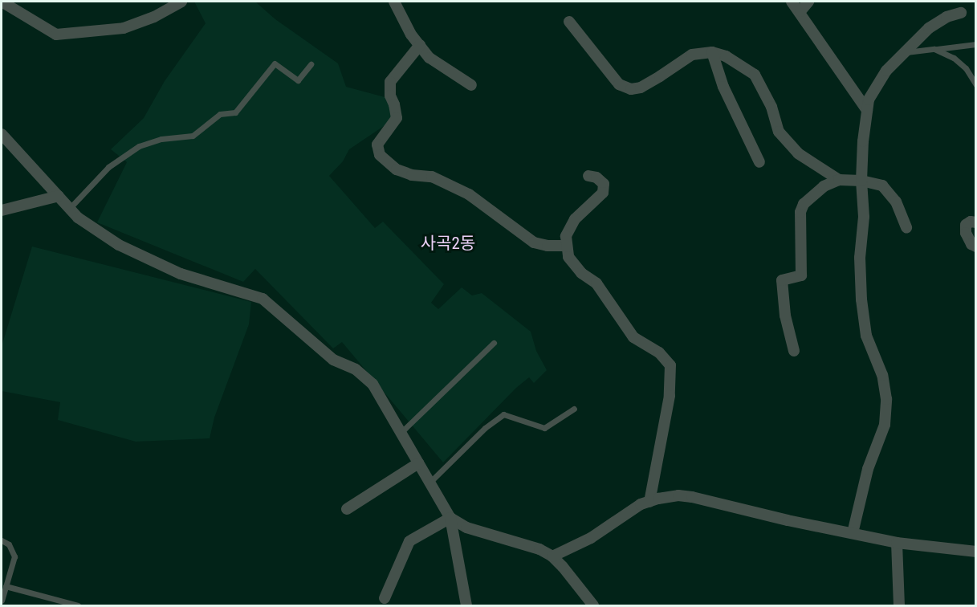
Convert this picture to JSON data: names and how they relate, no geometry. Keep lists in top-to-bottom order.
{
  "districts": ["사곡2동"]
}
